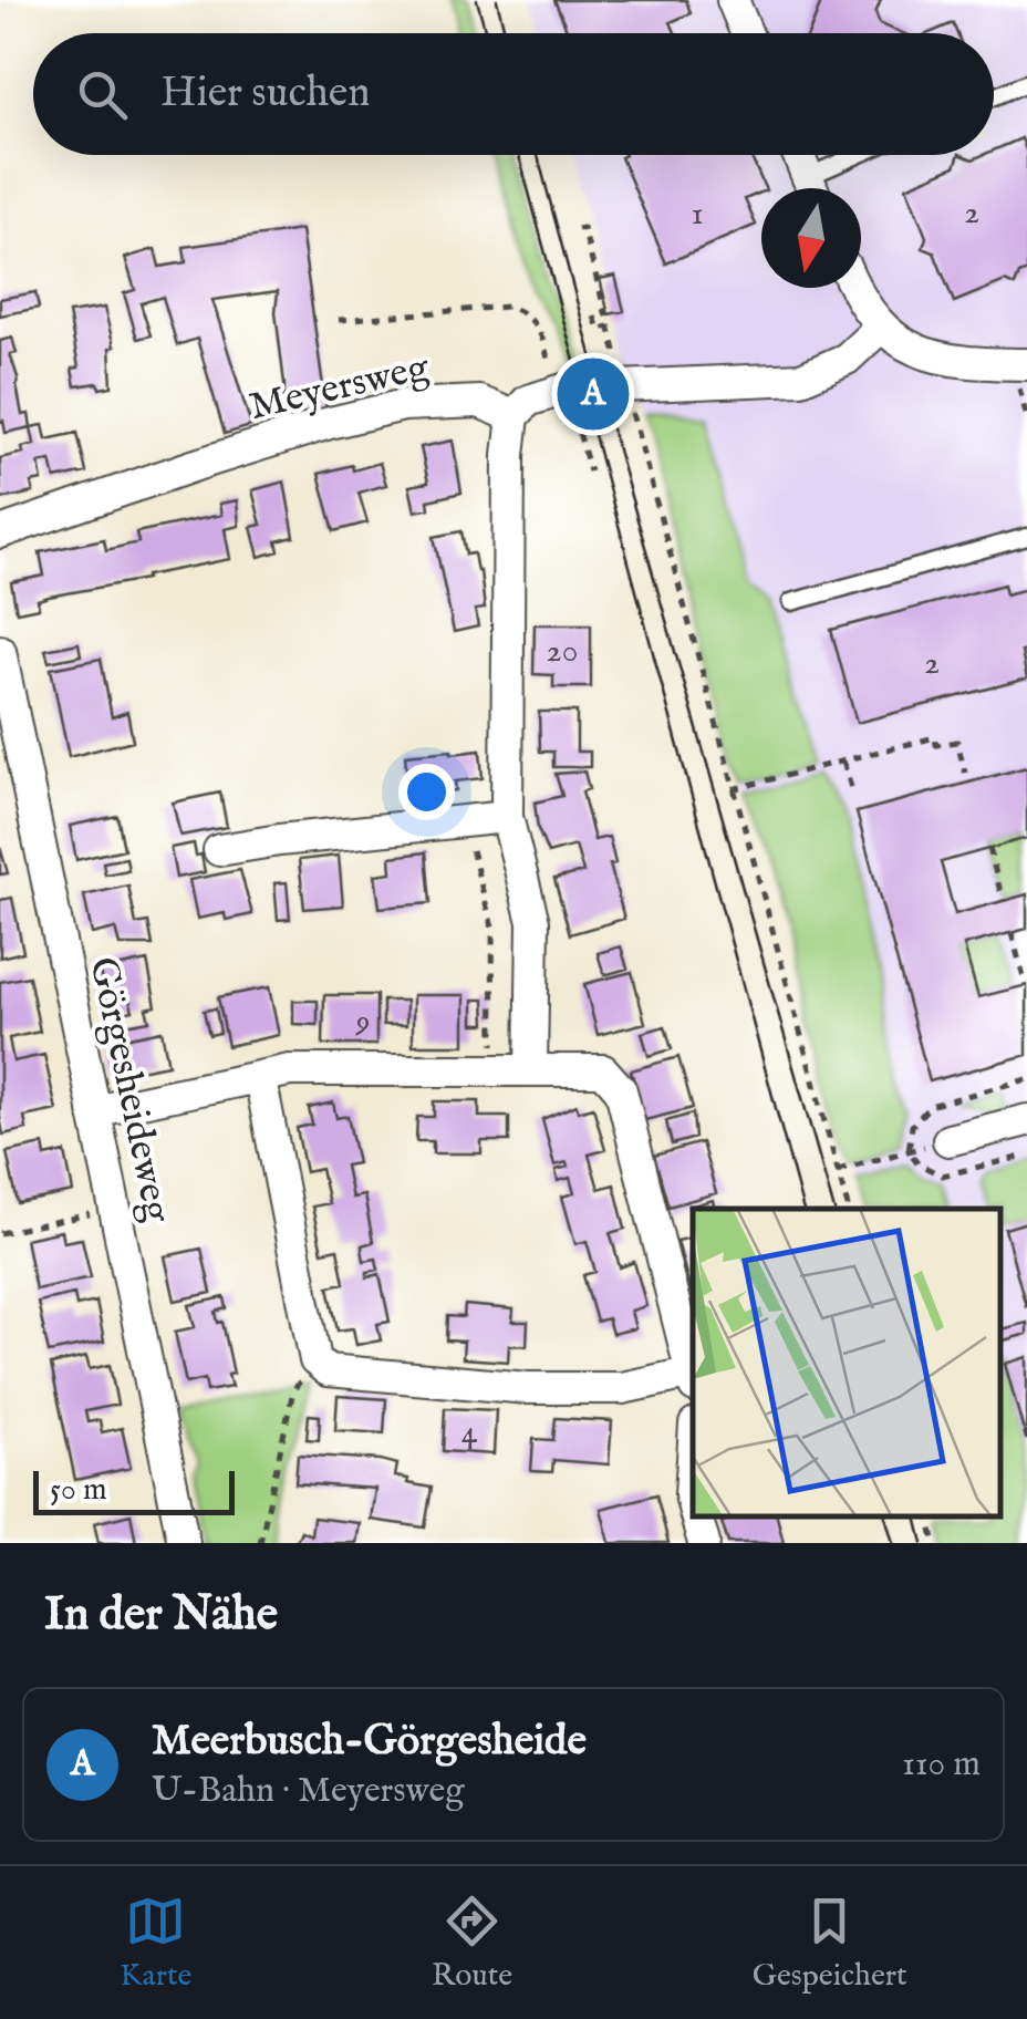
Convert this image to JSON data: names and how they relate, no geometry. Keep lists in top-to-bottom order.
{
  "streets": {
    "street": ["Meyersweg", "Görgesheideweg"]
  },
  "house_numbers": [
    "2",
    "1",
    "20",
    "2",
    "9",
    "4"
  ],
  "scale_bar": "50 m",
  "north": "bottom",
  "page": {
    "search": "Hier suchen",
    "pins": "A",
    "scale": "50 m",
    "heading": "In der Nähe",
    "list": [
      {
        "mark": "A",
        "name": "Meerbusch-Görgesheide",
        "note": "U-Bahn · Meyersweg",
        "value": "110 m"
      }
    ],
    "nav": ["Karte", "Route", "Gespeichert"]
  }
}
